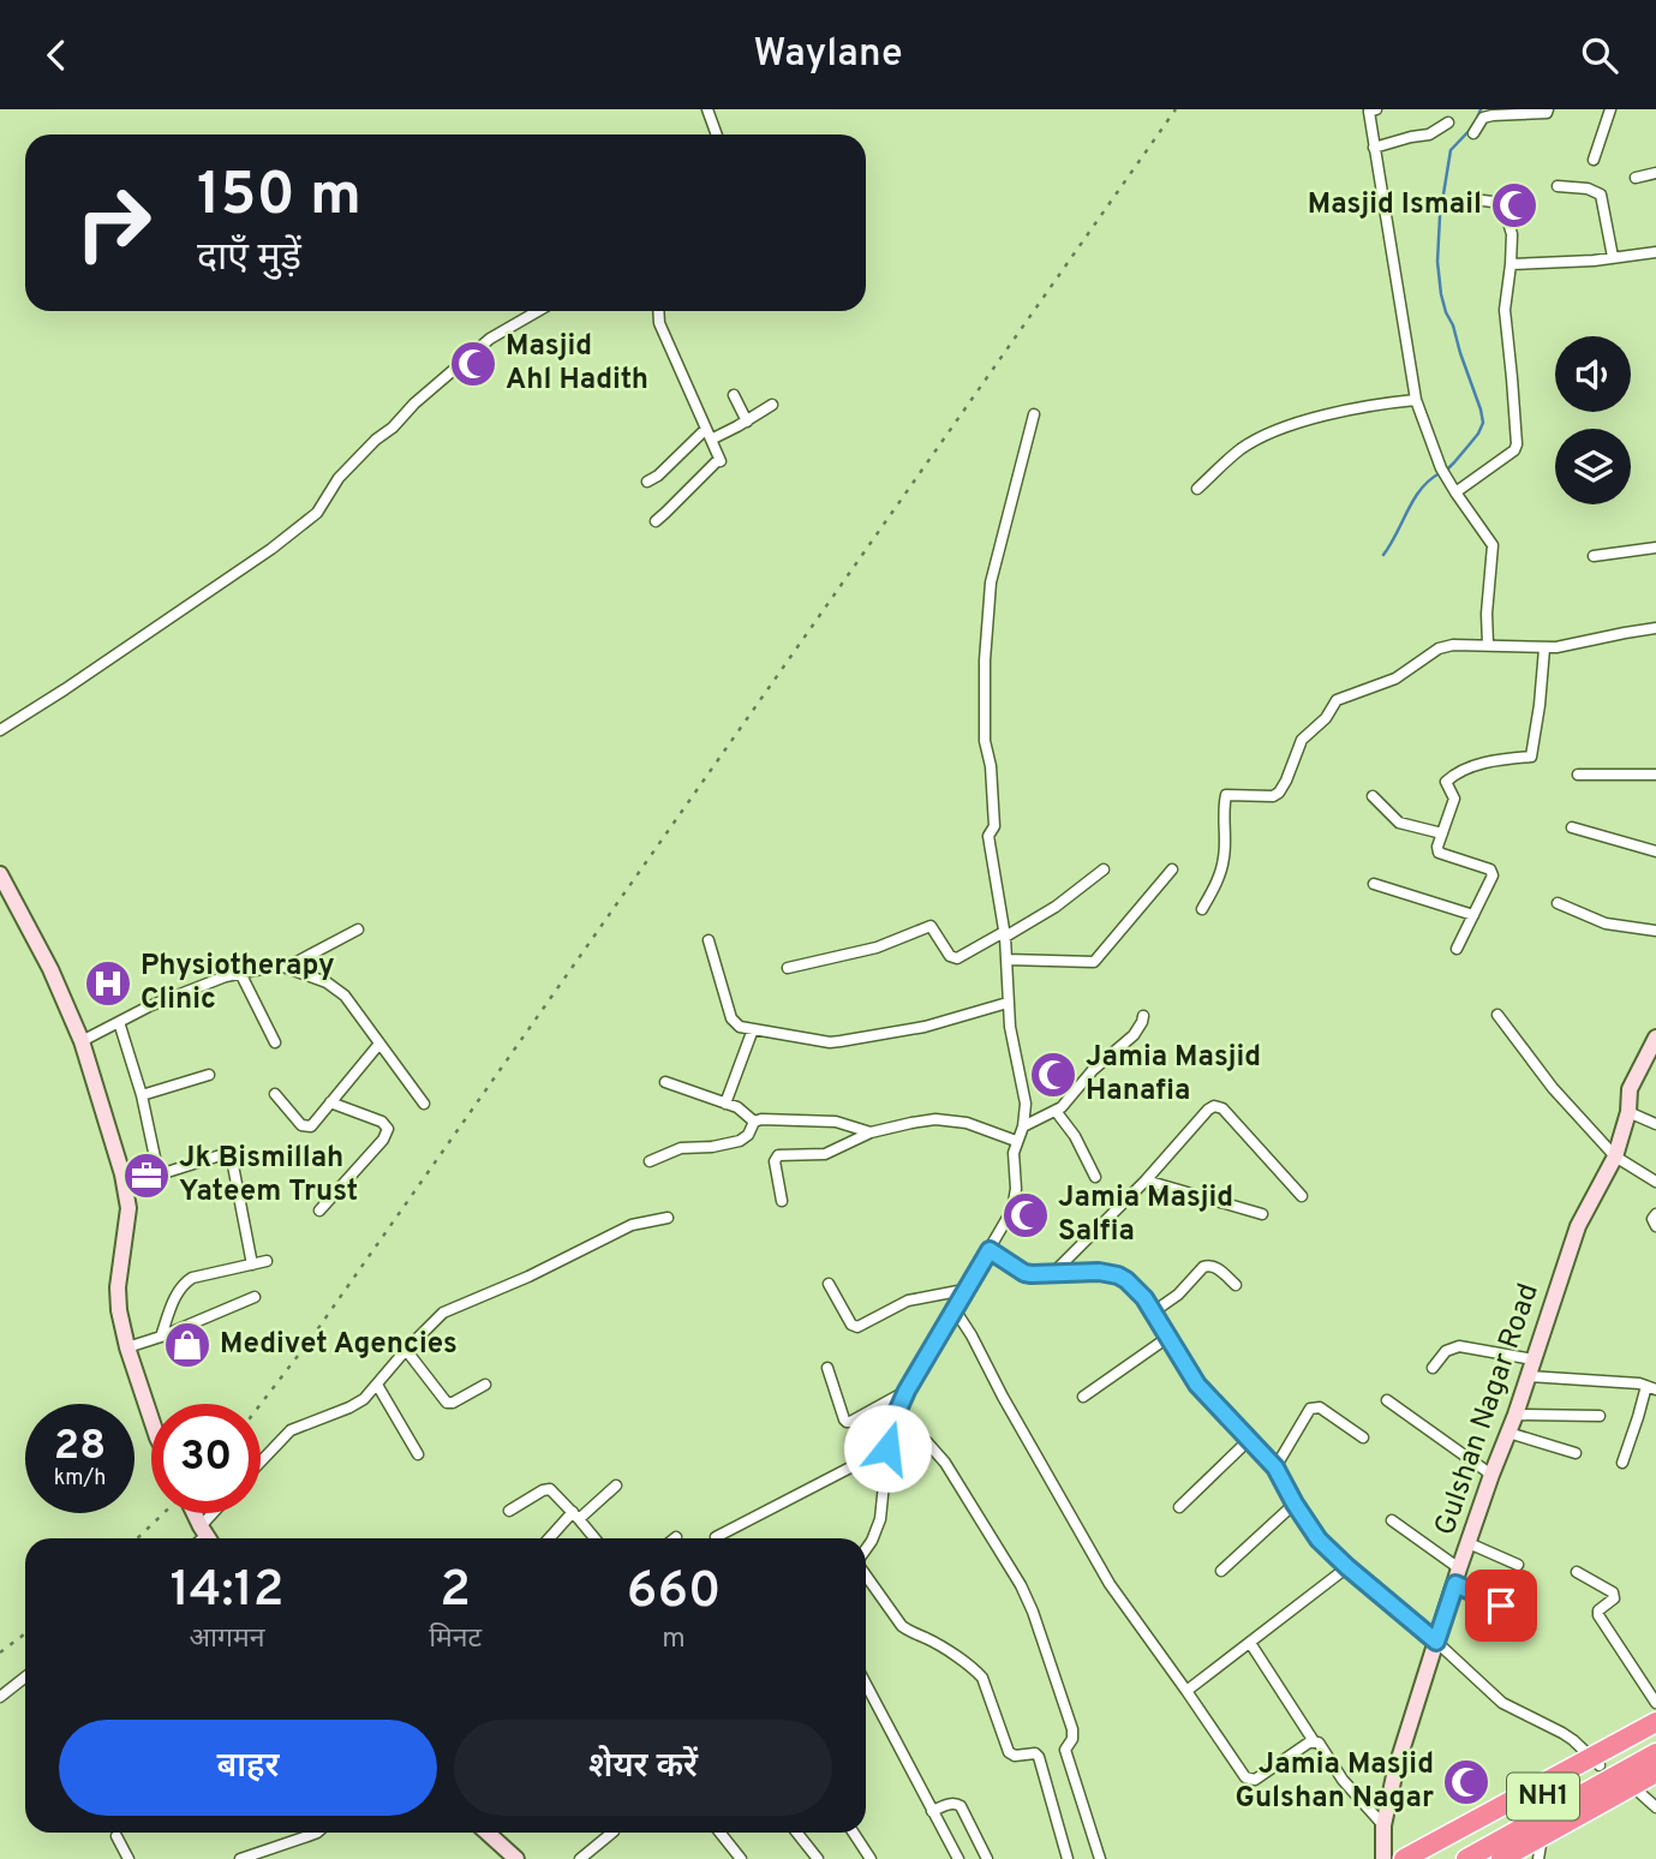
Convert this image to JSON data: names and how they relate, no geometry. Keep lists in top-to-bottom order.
{
  "streets": {
    "highway": ["NH1"],
    "street": ["Gulshan Nagar Road"]
  },
  "places": {
    "mosque": [
      "Masjid Ismail",
      "Masjid Ahl Hadith",
      "Jamia Masjid Hanafia",
      "Jamia Masjid Salfia",
      "Jamia Masjid Gulshan Nagar"
    ],
    "hospital": ["Physiotherapy Clinic"],
    "office": ["Jk Bismillah Yateem Trust"],
    "shop": ["Medivet Agencies"]
  },
  "page": {
    "header": "Waylane",
    "turn": ["150 m", "दाएँ मुड़ें"],
    "speed": "28 km/h",
    "limit": "30",
    "eta": [
      "14:12",
      "आगमन",
      "2",
      "मिनट",
      "660",
      "m"
    ],
    "buttons": ["बाहर", "शेयर करें"]
  }
}
